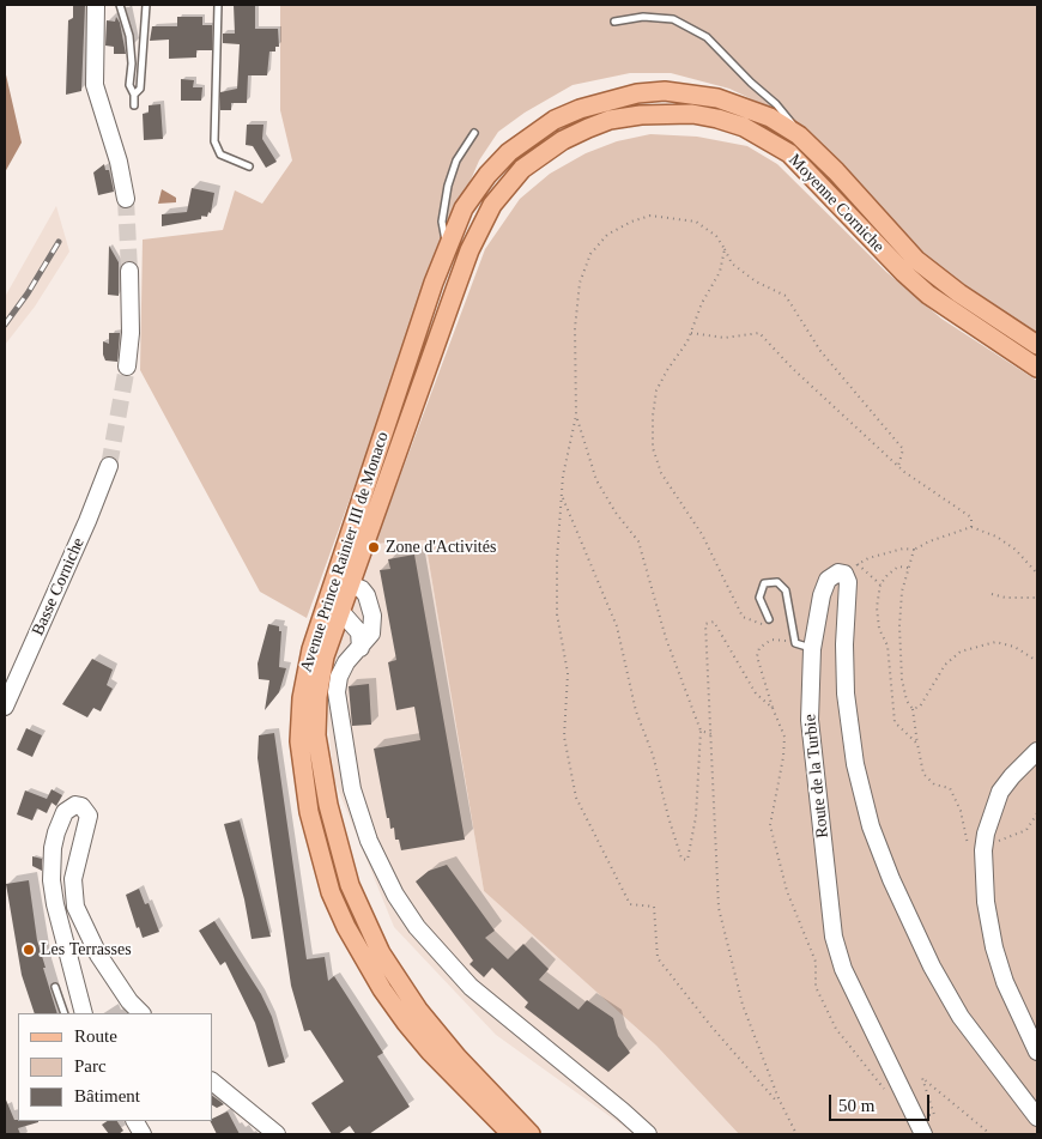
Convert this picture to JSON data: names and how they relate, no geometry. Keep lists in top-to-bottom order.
{
  "streets": {
    "main road": ["Moyenne Corniche", "Avenue Prince Rainier III de Monaco"],
    "street": ["Basse Corniche", "Route de la Turbie"]
  },
  "crossings": [
    ["Moyenne Corniche", "Avenue Prince Rainier III de Monaco"]
  ],
  "places": ["Zone d'Activités", "Les Terrasses"],
  "legend": ["Route", "Parc", "Bâtiment"],
  "scale_bar": "50 m"
}
